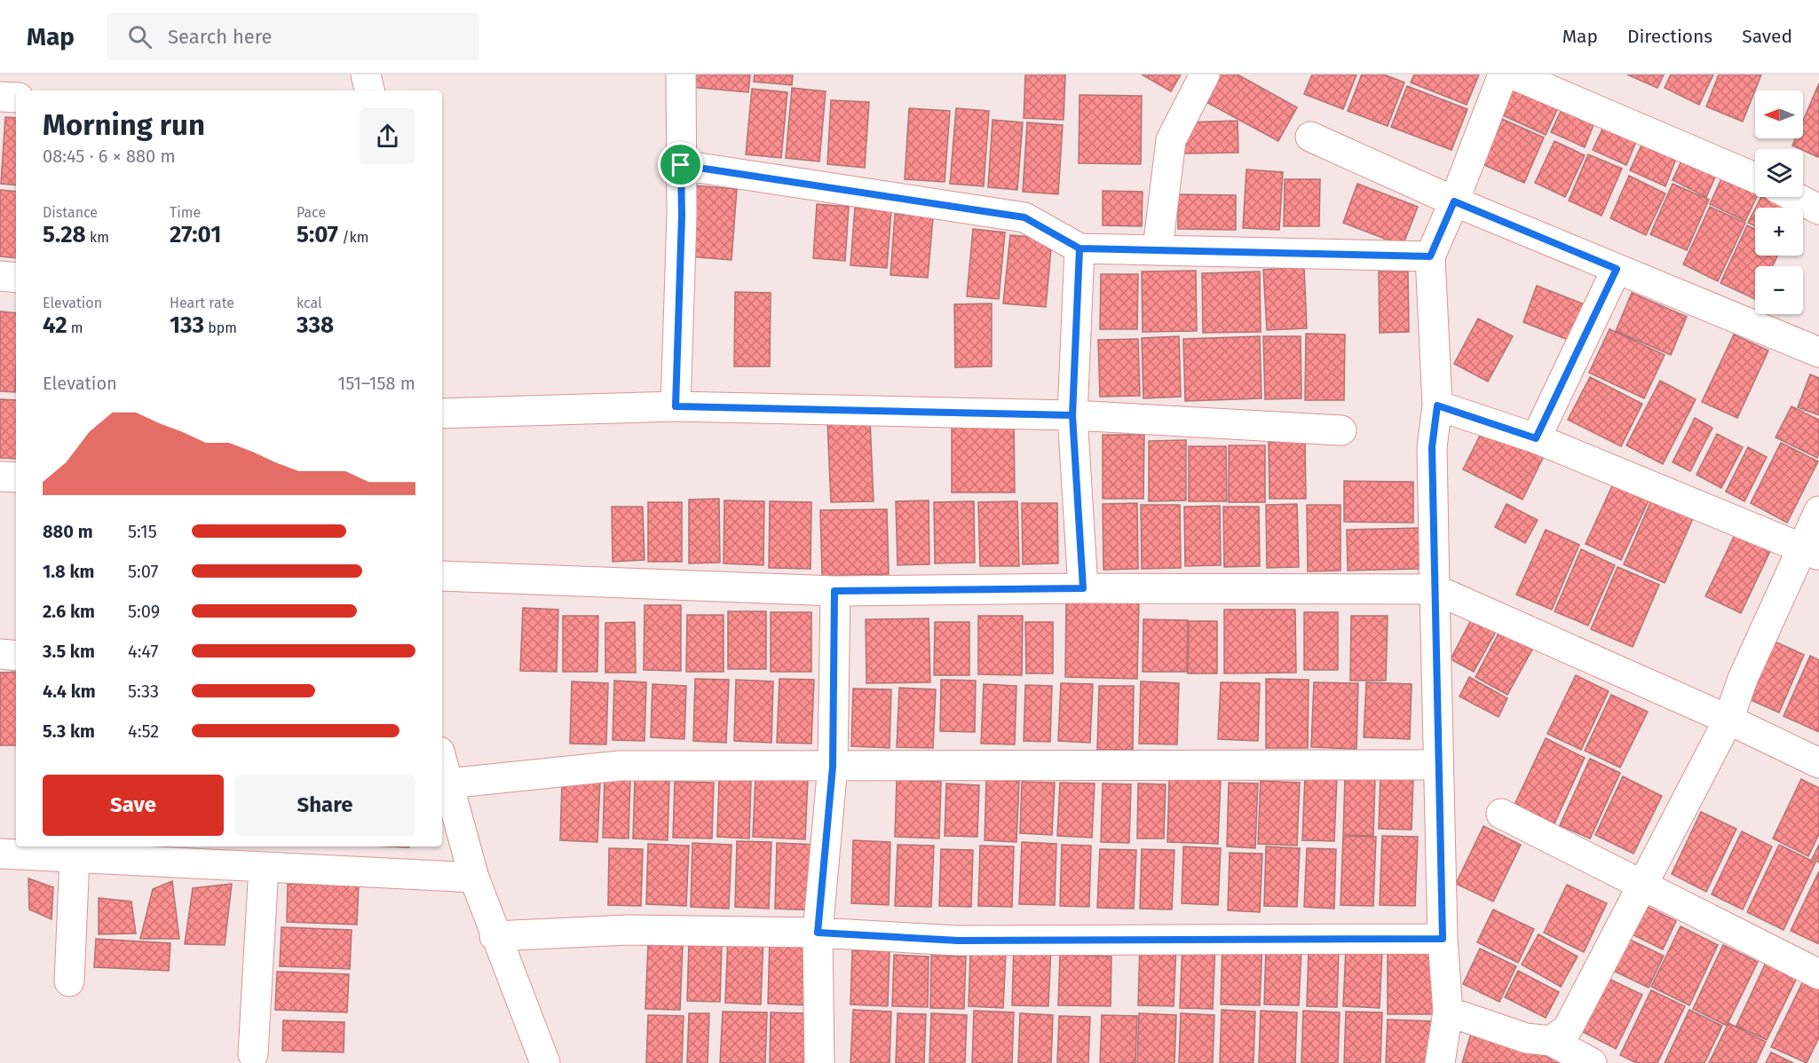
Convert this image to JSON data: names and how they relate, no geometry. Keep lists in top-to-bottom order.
{
  "north": "left",
  "page": {
    "header": "Map",
    "search": "Search here",
    "nav": ["Map", "Directions", "Saved"],
    "map_buttons": ["+", "−"],
    "heading": ["Morning run", "08:45 · 6 × 880 m"],
    "stats": [
      ["Distance", "5.28 km"],
      ["Time", "27:01"],
      ["Pace", "5:07 /km"],
      ["Elevation", "42 m"],
      ["Heart rate", "133 bpm"],
      ["kcal", "338"]
    ],
    "chart": ["Elevation", "151–158 m"],
    "list": [
      {
        "name": "880 m",
        "note": "5:15"
      },
      {
        "name": "1.8 km",
        "note": "5:07"
      },
      {
        "name": "2.6 km",
        "note": "5:09"
      },
      {
        "name": "3.5 km",
        "note": "4:47"
      },
      {
        "name": "4.4 km",
        "note": "5:33"
      },
      {
        "name": "5.3 km",
        "note": "4:52"
      }
    ],
    "buttons": ["Save", "Share"]
  }
}
